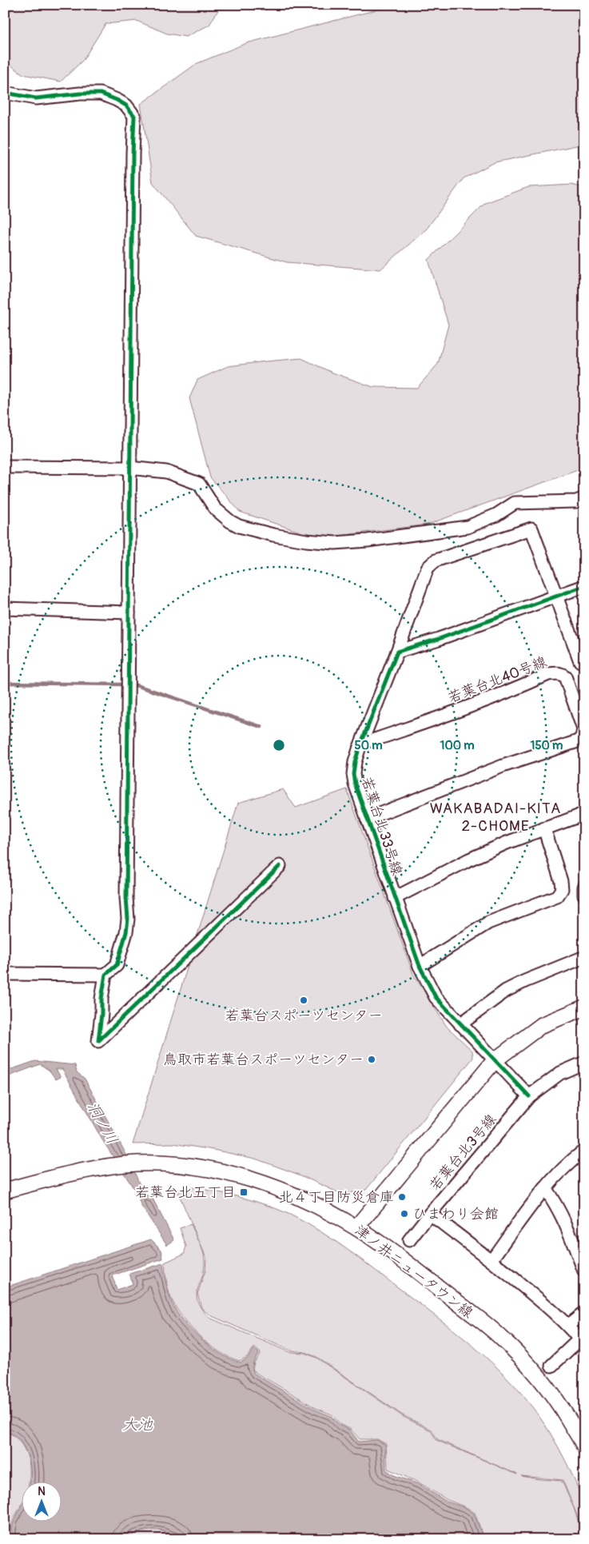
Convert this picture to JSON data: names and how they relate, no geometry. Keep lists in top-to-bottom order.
{
  "streets": {
    "street": [
      "若葉台北40号線",
      "若葉台北33号線",
      "若葉台北3号線",
      "津ノ井ニュータウン線"
    ]
  },
  "crossings": [
    ["若葉台北40号線", "若葉台北33号線"],
    ["若葉台北33号線", "若葉台北3号線"]
  ],
  "districts": ["WAKABADAI-KITA 2-CHOME"],
  "water": ["洞ノ川", "大池"],
  "places": {
    "other": [
      "若葉台スポーツセンター",
      "鳥取市若葉台スポーツセンター",
      "北４丁目防災倉庫",
      "ひまわり会館"
    ],
    "transit": ["若葉台北五丁目"]
  },
  "north": "top",
  "rings": ["50 m", "100 m", "150 m"]
}
